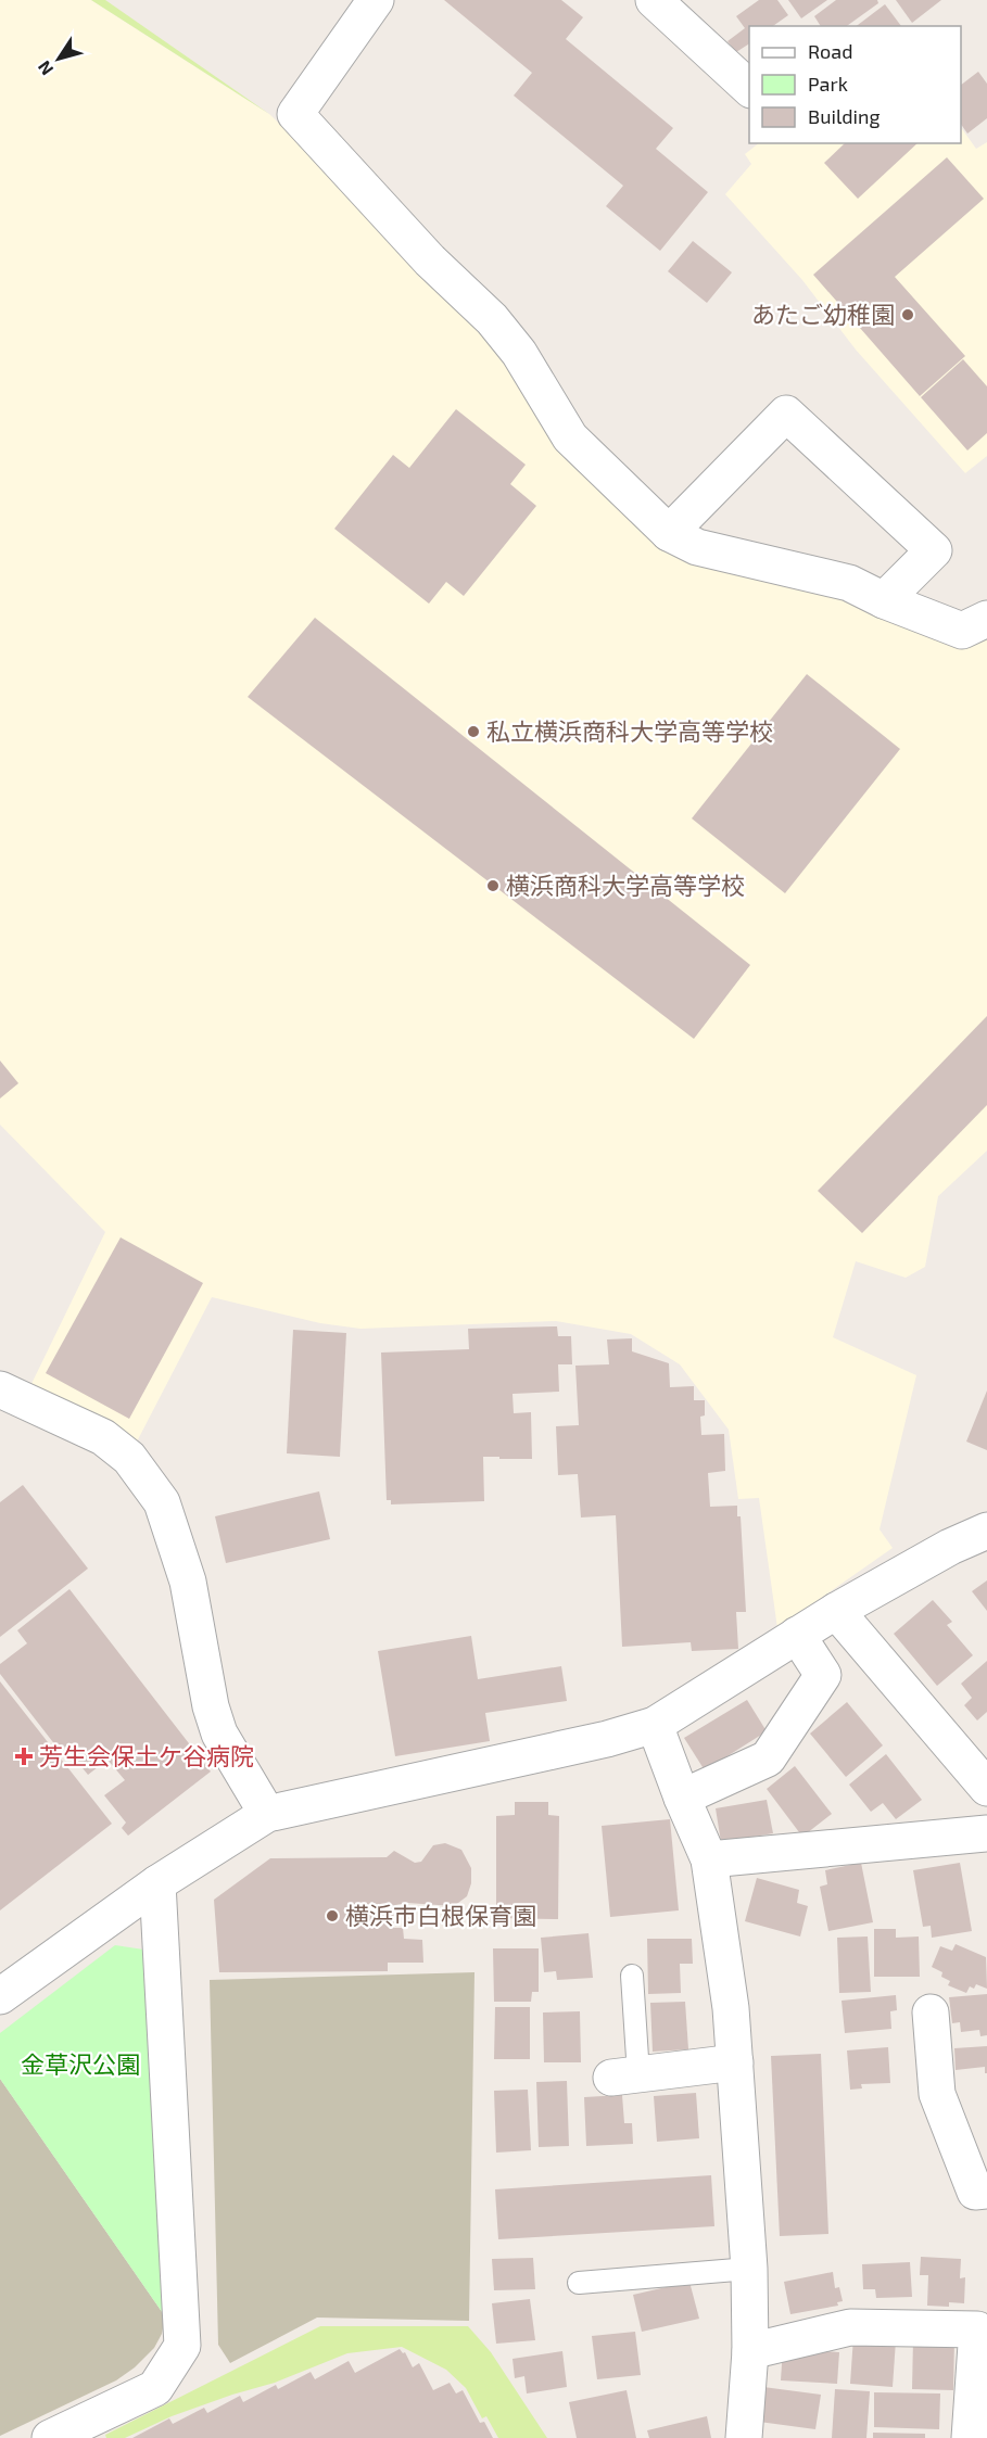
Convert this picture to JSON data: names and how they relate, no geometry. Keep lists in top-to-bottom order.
{
  "parks": ["金草沢公園"],
  "places": {
    "other": [
      "あたご幼稚園",
      "私立横浜商科大学高等学校",
      "横浜商科大学高等学校",
      "横浜市白根保育園"
    ],
    "health": ["芳生会保土ケ谷病院"]
  },
  "legend": ["Road", "Park", "Building"],
  "north": "bottom left"
}
